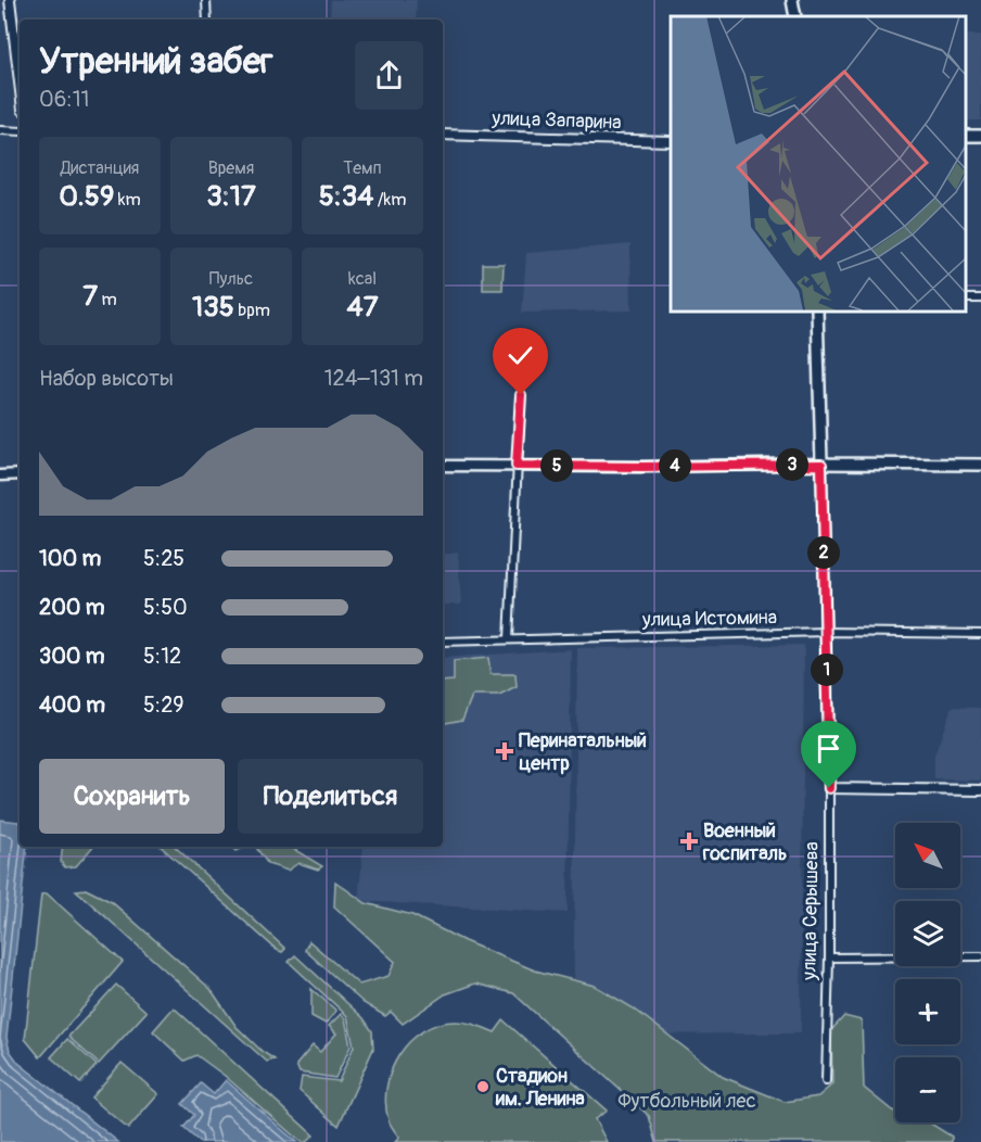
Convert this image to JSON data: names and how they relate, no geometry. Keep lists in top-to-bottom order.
{
  "streets": {
    "main road": ["улица Серышева"],
    "street": ["улица Запарина", "улица Истомина"]
  },
  "crossings": [
    ["улица Истомина", "улица Серышева"]
  ],
  "parks": ["Футбольный лес"],
  "places": {
    "health": ["Перинатальный центр", "Военный госпиталь"],
    "other": ["Стадион им. Ленина"]
  },
  "north": "top left",
  "page": {
    "heading": ["Утренний забег", "06:11"],
    "stats": [
      ["Дистанция", "0.59 km"],
      ["Время", "3:17"],
      ["Темп", "5:34 /km"],
      ["7 m"],
      ["Пульс", "135 bpm"],
      ["kcal", "47"]
    ],
    "chart": ["Набор высоты", "124–131 m"],
    "pins": [
      "3",
      "4",
      "5",
      "2",
      "1"
    ],
    "list": [
      {
        "name": "100 m",
        "note": "5:25"
      },
      {
        "name": "200 m",
        "note": "5:50"
      },
      {
        "name": "300 m",
        "note": "5:12"
      },
      {
        "name": "400 m",
        "note": "5:29"
      }
    ],
    "buttons": ["Сохранить", "Поделиться"],
    "map_buttons": ["+", "−"]
  }
}
